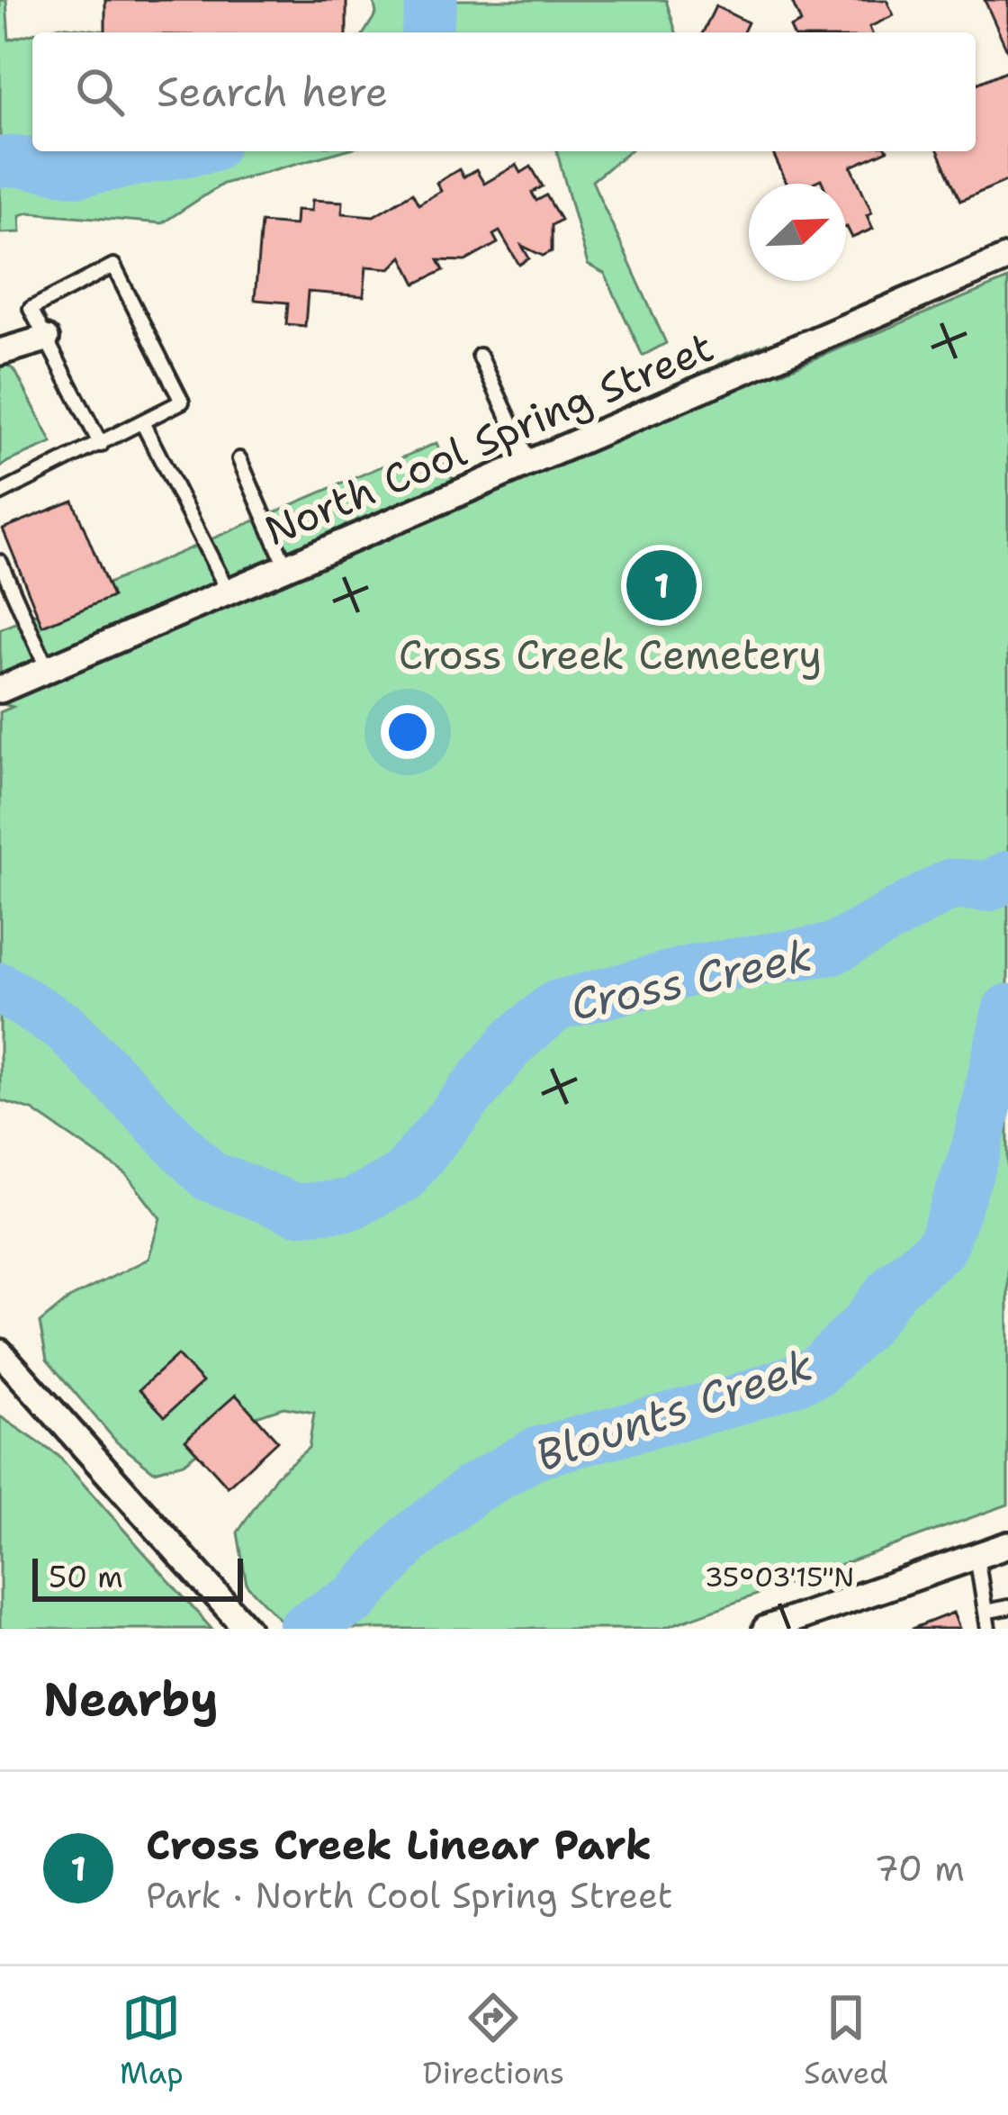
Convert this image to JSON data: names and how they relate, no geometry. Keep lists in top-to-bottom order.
{
  "streets": {
    "street": ["North Cool Spring Street"]
  },
  "water": ["Cross Creek", "Blounts Creek"],
  "parks": ["Cross Creek Cemetery"],
  "scale_bar": "50 m",
  "north": "top right",
  "page": {
    "search": "Search here",
    "pins": "1",
    "scale": "50 m",
    "heading": "Nearby",
    "list": [
      {
        "mark": "1",
        "name": "Cross Creek Linear Park",
        "note": "Park · North Cool Spring Street",
        "value": "70 m"
      }
    ],
    "nav": ["Map", "Directions", "Saved"]
  },
  "coordinates": ["35°03'15\"N"]
}
